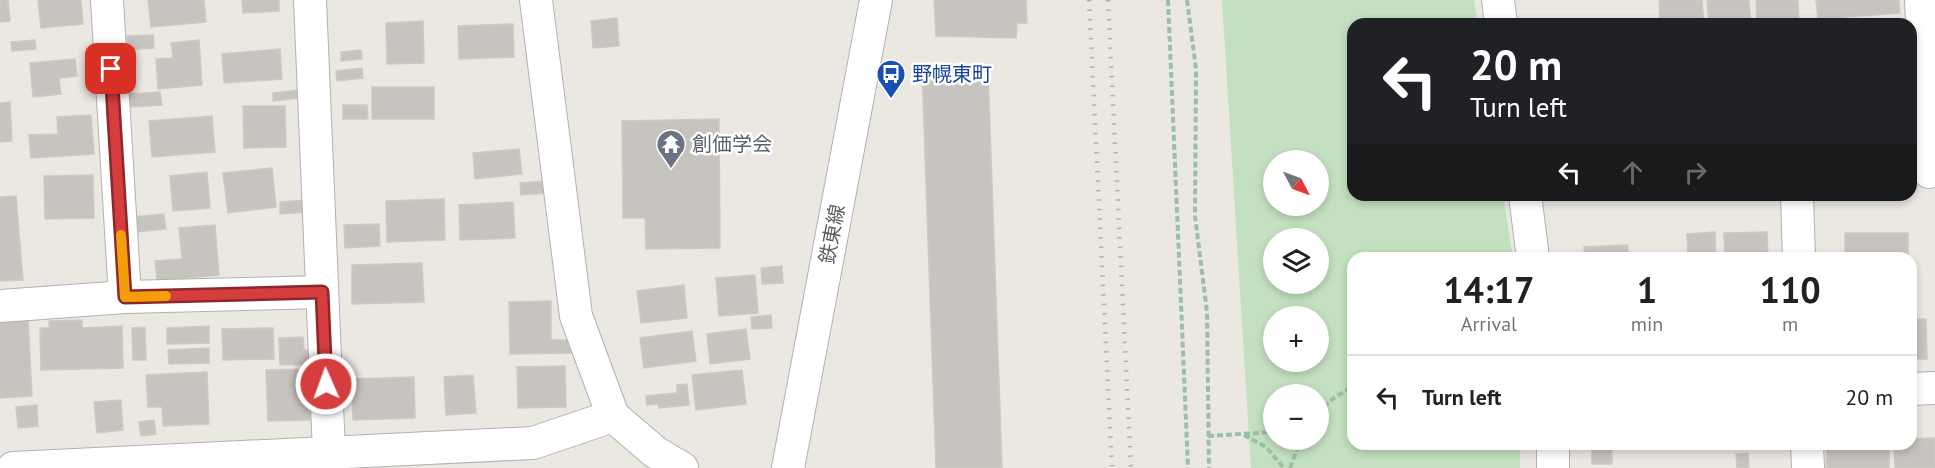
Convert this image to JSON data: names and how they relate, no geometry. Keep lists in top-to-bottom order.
{
  "streets": {
    "street": ["鉄東線"]
  },
  "places": {
    "bus stop": ["野幌東町"],
    "temple": ["創価学会"]
  },
  "north": "bottom right",
  "page": {
    "turn": ["20 m", "Turn left"],
    "map_buttons": ["+", "−"],
    "eta": [
      "14:17",
      "Arrival",
      "1",
      "min",
      "110",
      "m"
    ],
    "list": [
      {
        "name": "Turn left",
        "value": "20 m"
      }
    ]
  }
}
